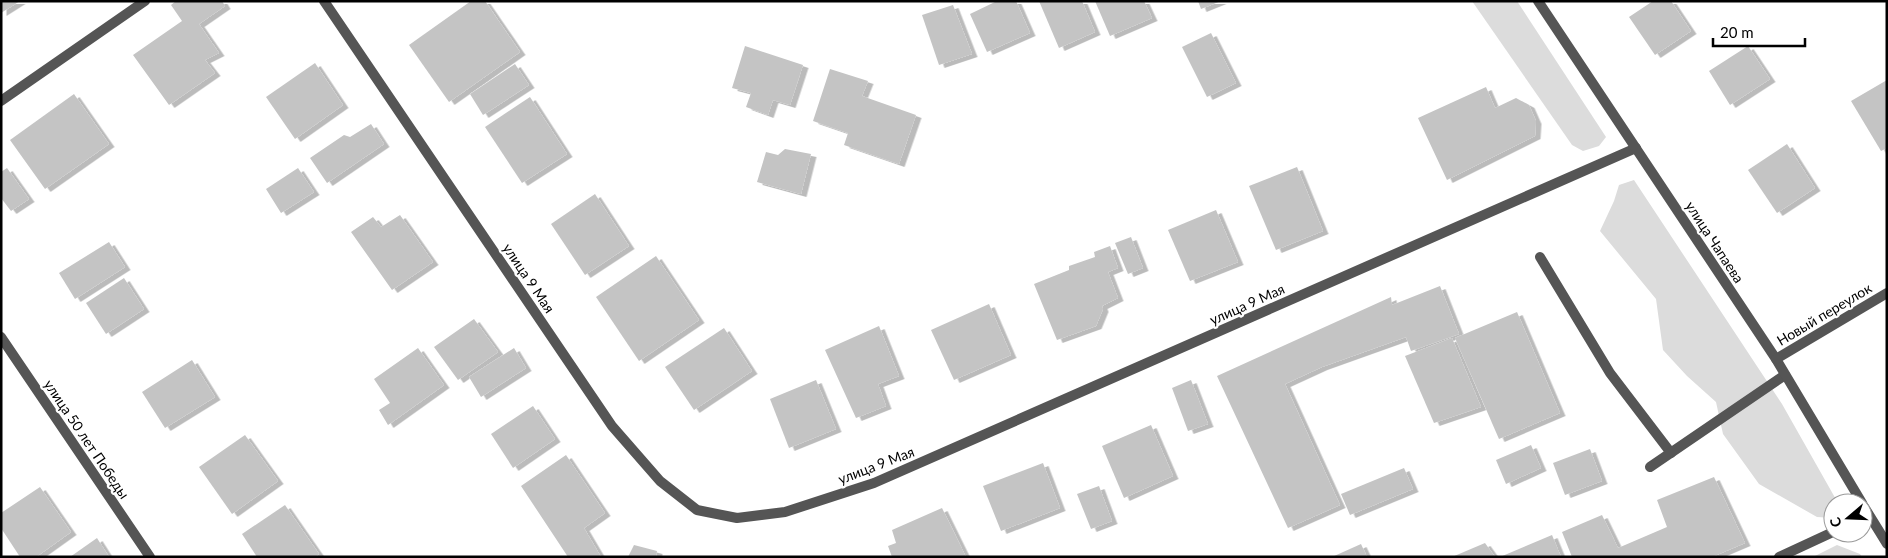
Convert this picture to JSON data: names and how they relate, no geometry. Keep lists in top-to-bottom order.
{
  "streets": {
    "street": [
      "улица Чапаева",
      "улица 9 Мая",
      "Новый переулок",
      "улица 50 лет Победы"
    ]
  },
  "crossings": [
    ["улица Чапаева", "улица 9 Мая"],
    ["улица Чапаева", "Новый переулок"]
  ],
  "scale_bar": "20 m",
  "north": "left"
}
